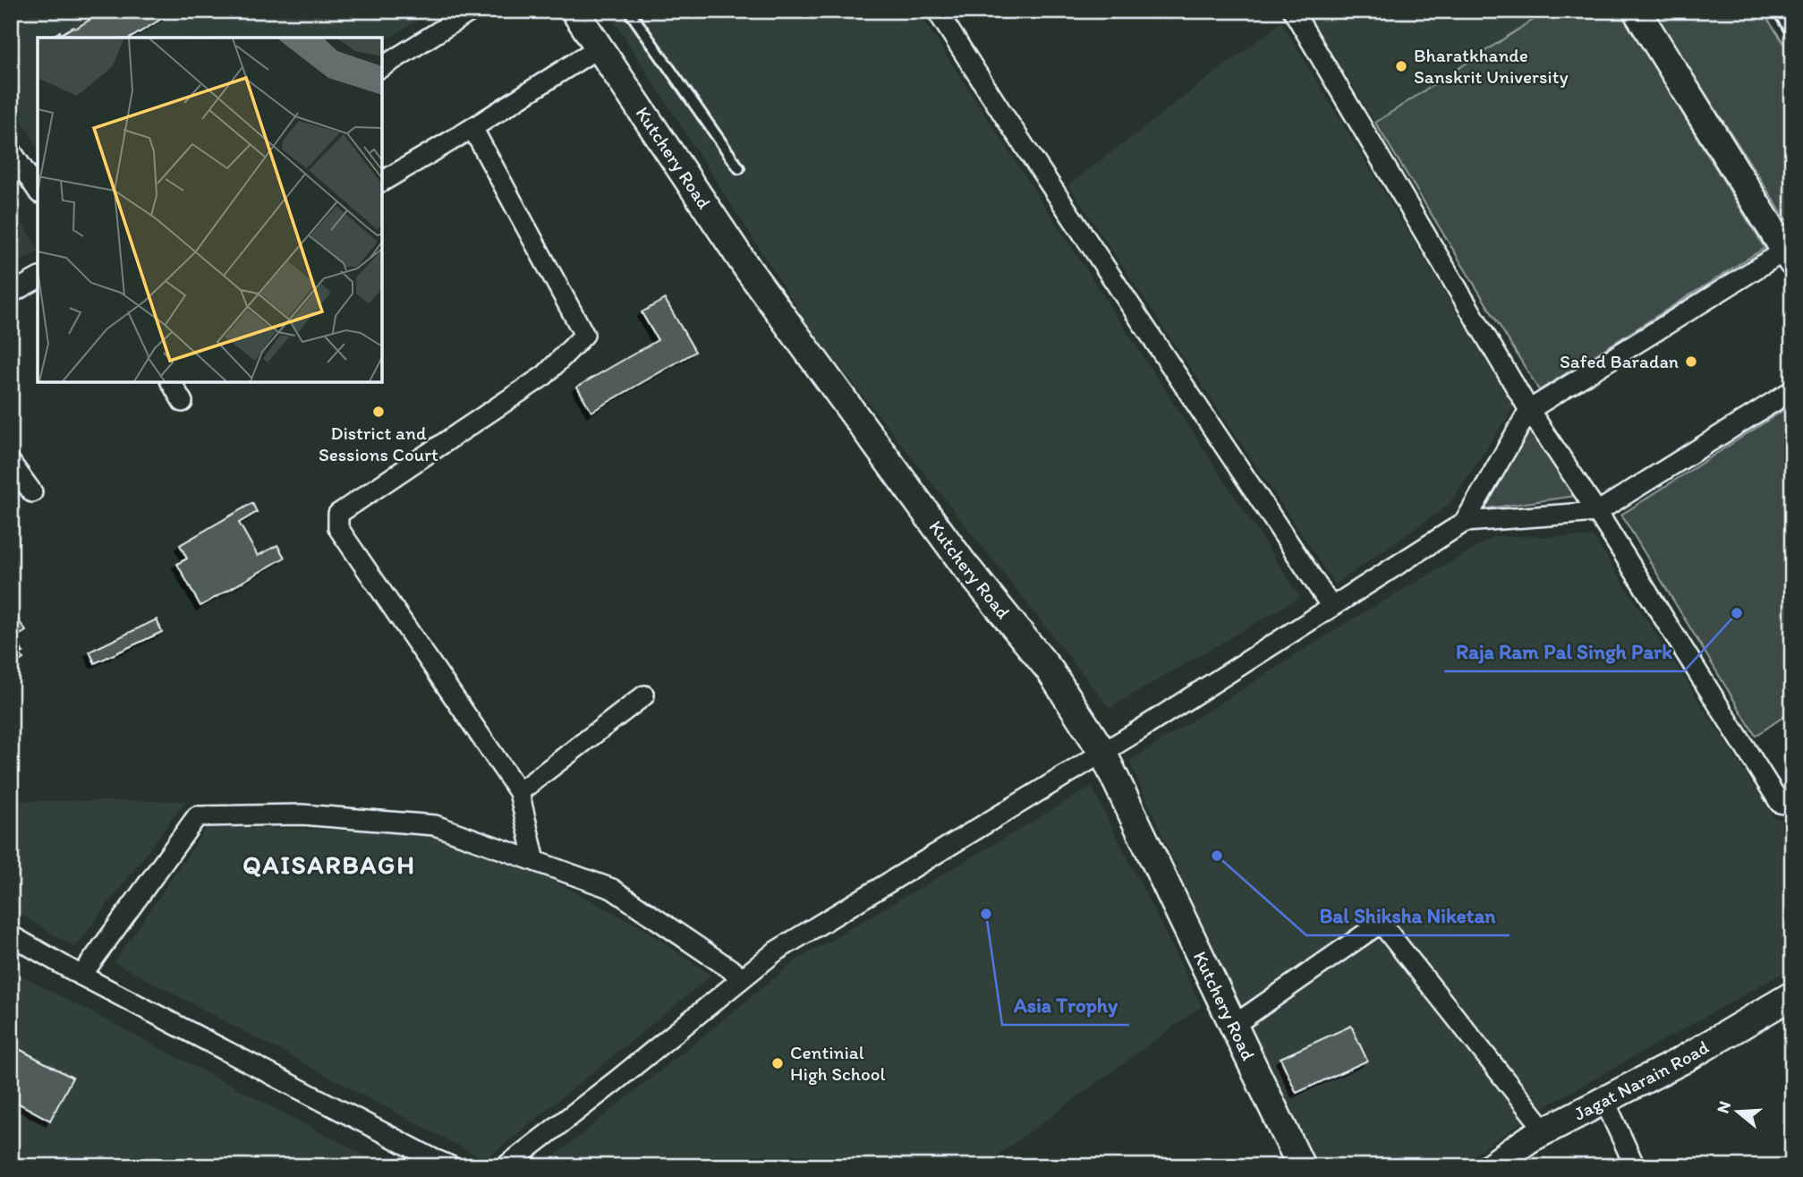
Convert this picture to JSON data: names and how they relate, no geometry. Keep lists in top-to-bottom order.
{
  "streets": {
    "street": ["Kutchery Road", "Jagat Narain Road"]
  },
  "districts": ["QAISARBAGH"],
  "places": [
    "Bharatkhande Sanskrit University",
    "Safed Baradan",
    "District and Sessions Court",
    "Raja Ram Pal Singh Park",
    "Bal Shiksha Niketan",
    "Asia Trophy",
    "Centinial High School"
  ],
  "north": "left"
}
